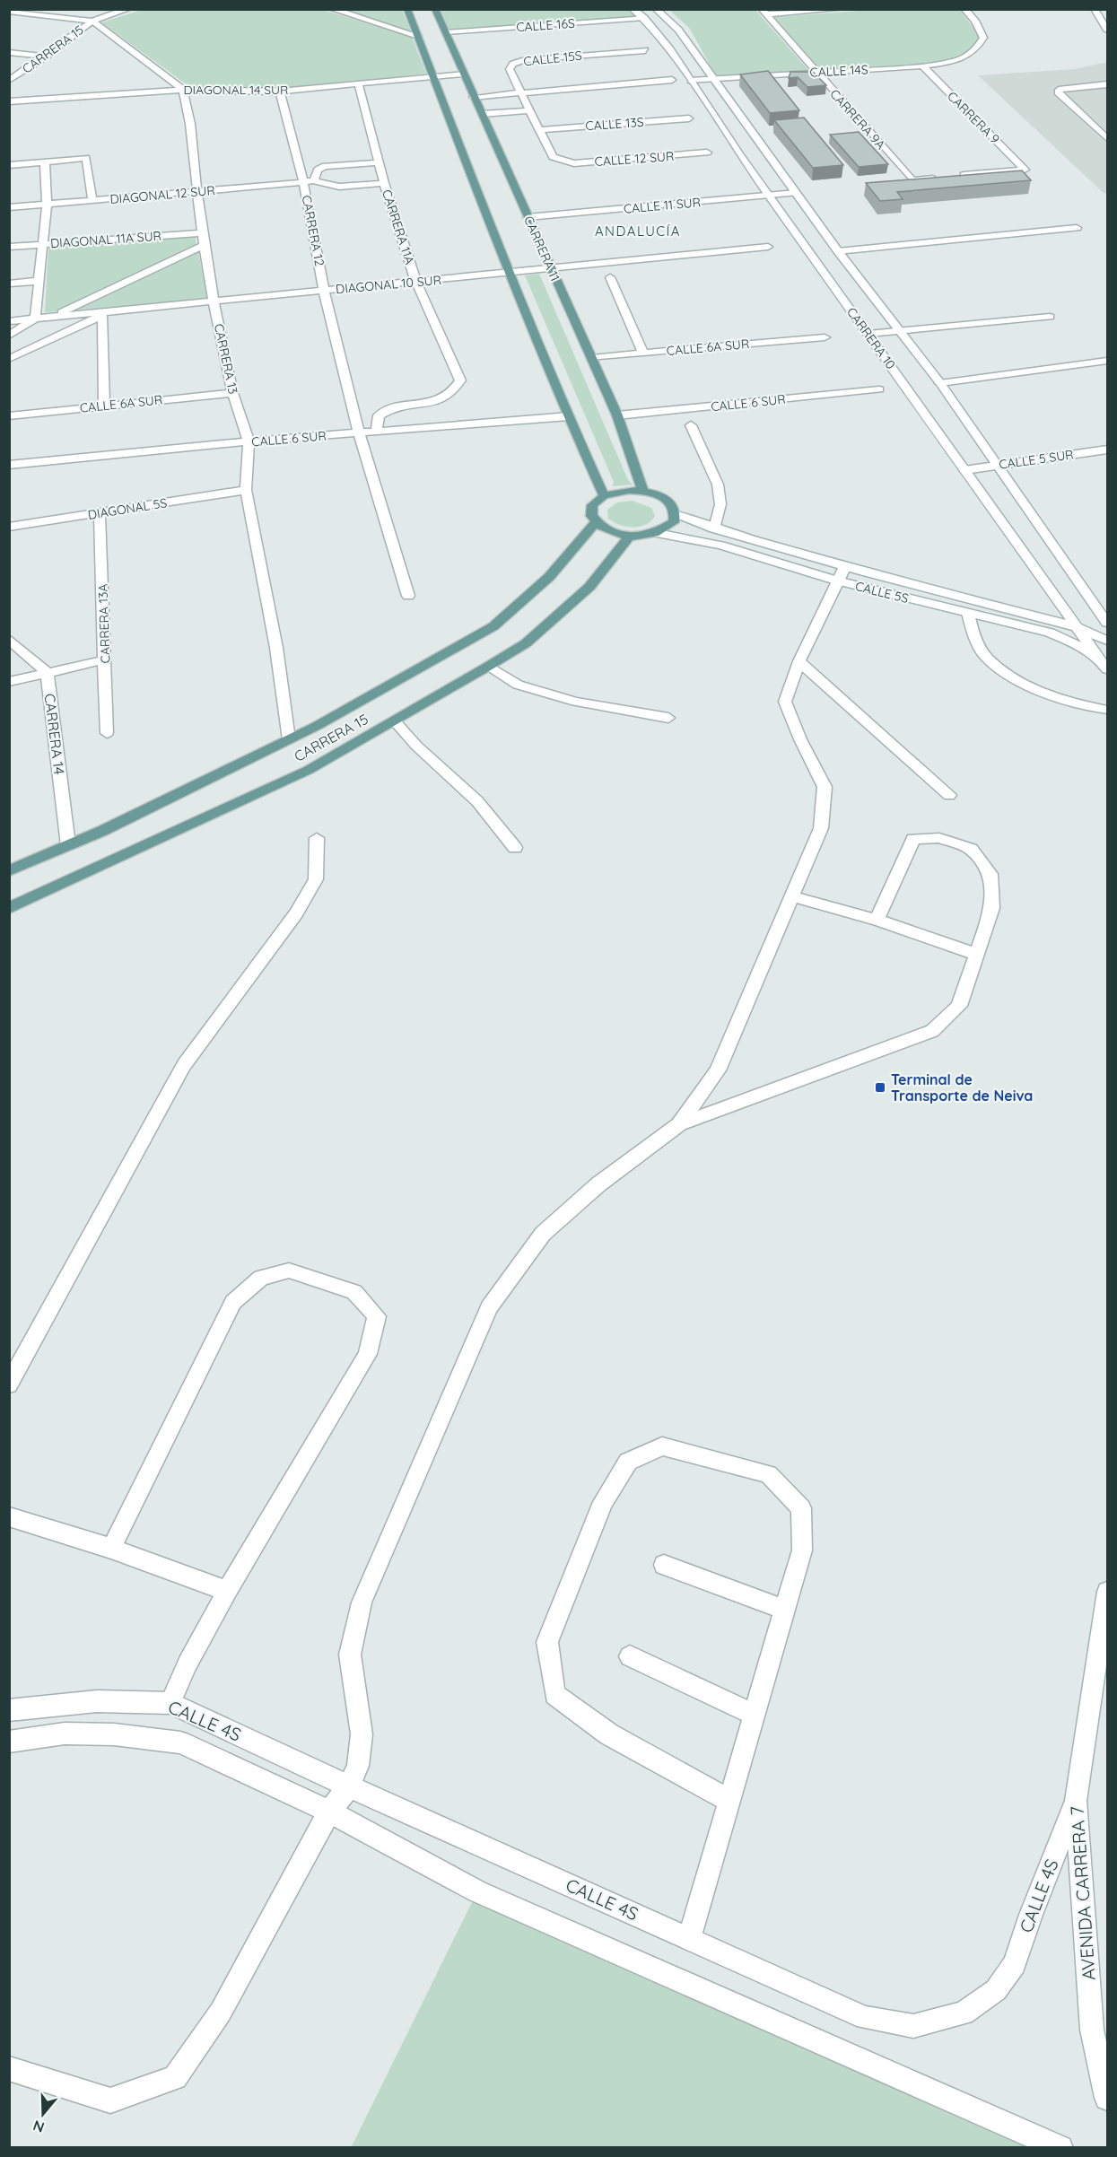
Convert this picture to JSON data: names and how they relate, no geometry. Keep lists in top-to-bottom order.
{
  "streets": {
    "main road": ["CARRERA 15", "CARRERA 11"],
    "street": [
      "CALLE 16S",
      "CALLE 15S",
      "CALLE 14S",
      "DIAGONAL 14 SUR",
      "CARRERA 9",
      "CARRERA 9A",
      "CALLE 13S",
      "CALLE 12 SUR",
      "DIAGONAL 12 SUR",
      "CALLE 11 SUR",
      "CARRERA 11A",
      "CARRERA 12",
      "DIAGONAL 11A SUR",
      "DIAGONAL 10 SUR",
      "CARRERA 10",
      "CALLE 6A SUR",
      "CARRERA 13",
      "CALLE 6 SUR",
      "CALLE 5 SUR",
      "DIAGONAL 5S",
      "CALLE 5S",
      "CARRERA 13A",
      "CARRERA 14",
      "CALLE 4S",
      "AVENIDA CARRERA 7"
    ]
  },
  "crossings": [
    ["CALLE 16S", "CARRERA 11"],
    ["CALLE 16S", "CARRERA 10"],
    ["CARRERA 15", "CARRERA 13"],
    ["CARRERA 15", "CARRERA 14"],
    ["CALLE 15S", "CALLE 13S"],
    ["CALLE 15S", "CALLE 12 SUR"],
    ["CALLE 14S", "CARRERA 9"],
    ["CALLE 14S", "CARRERA 9A"],
    ["CALLE 14S", "CARRERA 10"],
    ["DIAGONAL 14 SUR", "CARRERA 11A"],
    ["DIAGONAL 14 SUR", "CARRERA 12"],
    ["DIAGONAL 14 SUR", "CARRERA 11"],
    ["DIAGONAL 14 SUR", "CARRERA 13"],
    ["DIAGONAL 12 SUR", "CARRERA 11A"],
    ["DIAGONAL 12 SUR", "CARRERA 12"],
    ["DIAGONAL 12 SUR", "CARRERA 13"],
    ["CALLE 11 SUR", "CARRERA 11"],
    ["CALLE 11 SUR", "CARRERA 10"],
    ["CARRERA 11A", "DIAGONAL 10 SUR"],
    ["CARRERA 11A", "CALLE 6 SUR"],
    ["CARRERA 12", "DIAGONAL 10 SUR"],
    ["CARRERA 12", "CALLE 6 SUR"],
    ["DIAGONAL 11A SUR", "CARRERA 13"],
    ["CARRERA 11", "DIAGONAL 10 SUR"],
    ["CARRERA 11", "CALLE 6A SUR"],
    ["CARRERA 11", "CALLE 6 SUR"],
    ["DIAGONAL 10 SUR", "CARRERA 13"],
    ["CARRERA 10", "CALLE 5 SUR"],
    ["CARRERA 10", "CALLE 5S"],
    ["CALLE 6A SUR", "CARRERA 13"],
    ["CARRERA 13", "CALLE 6 SUR"],
    ["CARRERA 13", "DIAGONAL 5S"],
    ["DIAGONAL 5S", "CARRERA 13A"],
    ["CALLE 4S", "AVENIDA CARRERA 7"]
  ],
  "districts": ["ANDALUCÍA"],
  "places": {
    "transit": ["Terminal de Transporte de Neiva"]
  },
  "north": "bottom"
}
